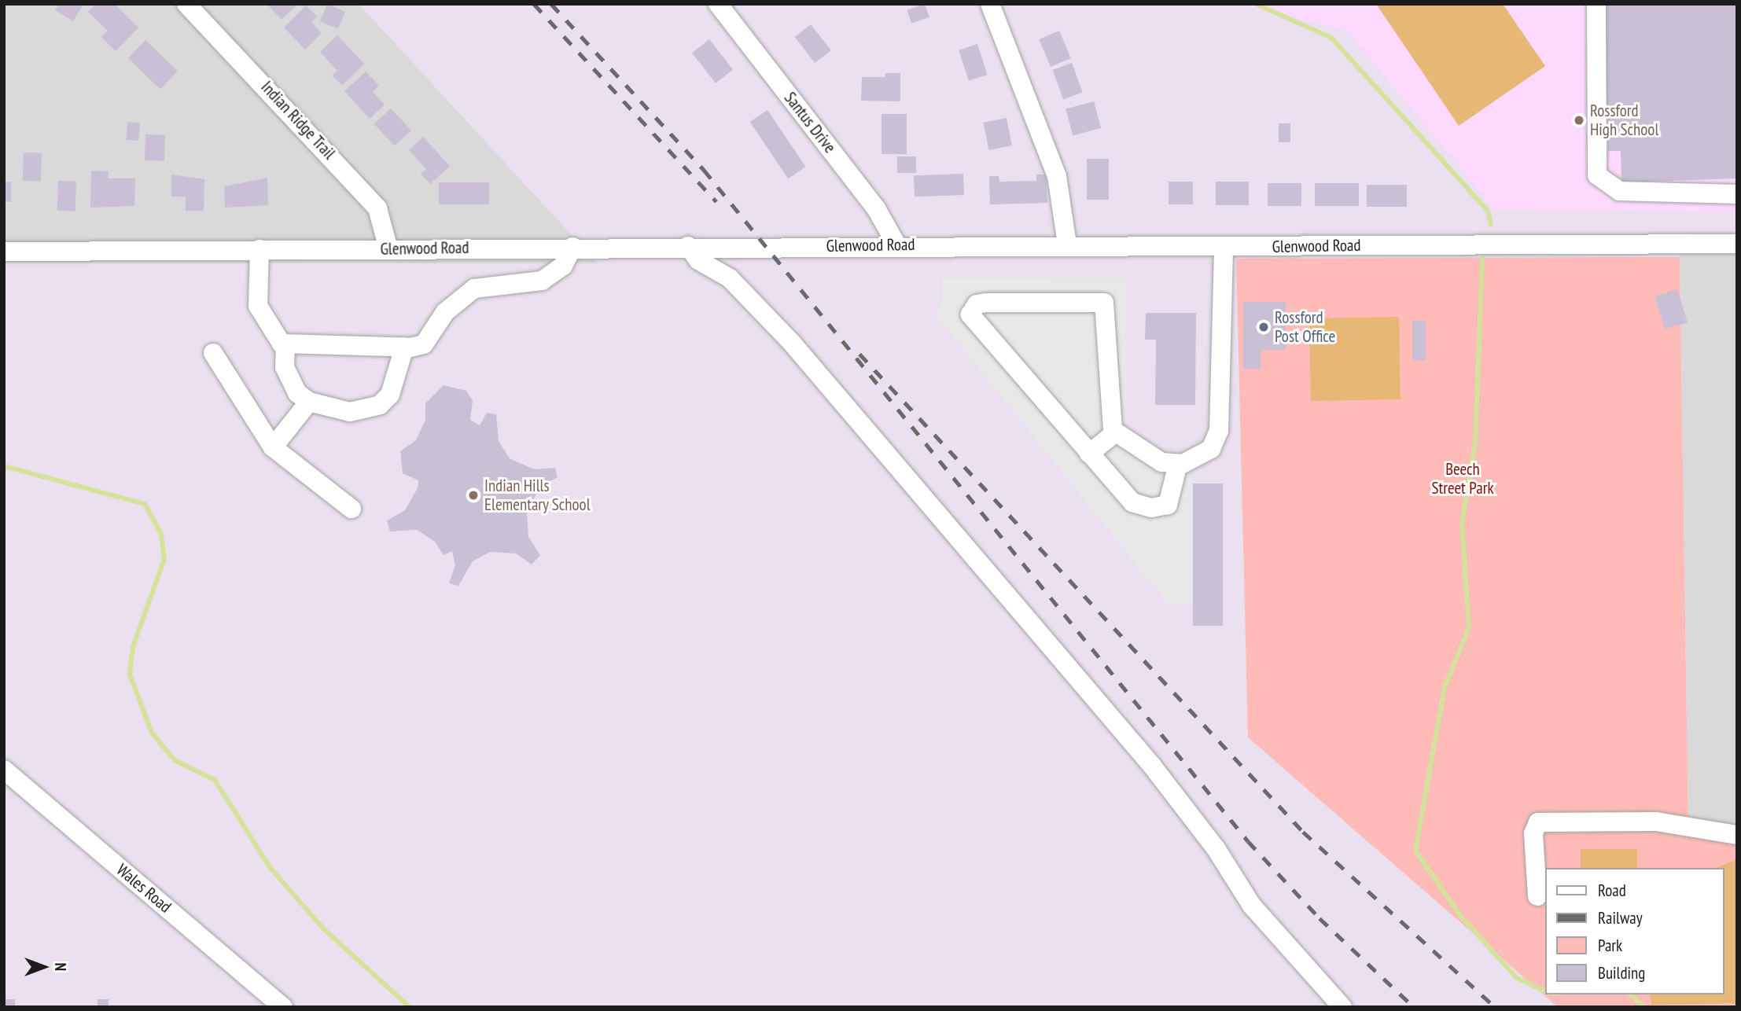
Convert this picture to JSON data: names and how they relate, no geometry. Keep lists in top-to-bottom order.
{
  "streets": {
    "street": [
      "Indian Ridge Trail",
      "Santus Drive",
      "Glenwood Road",
      "Wales Road"
    ]
  },
  "crossings": [
    ["Indian Ridge Trail", "Glenwood Road"],
    ["Santus Drive", "Glenwood Road"]
  ],
  "parks": ["Beech Street Park"],
  "places": ["Rossford High School", "Rossford Post Office", "Indian Hills Elementary School"],
  "legend": [
    "Road",
    "Railway",
    "Park",
    "Building"
  ],
  "north": "right"
}
